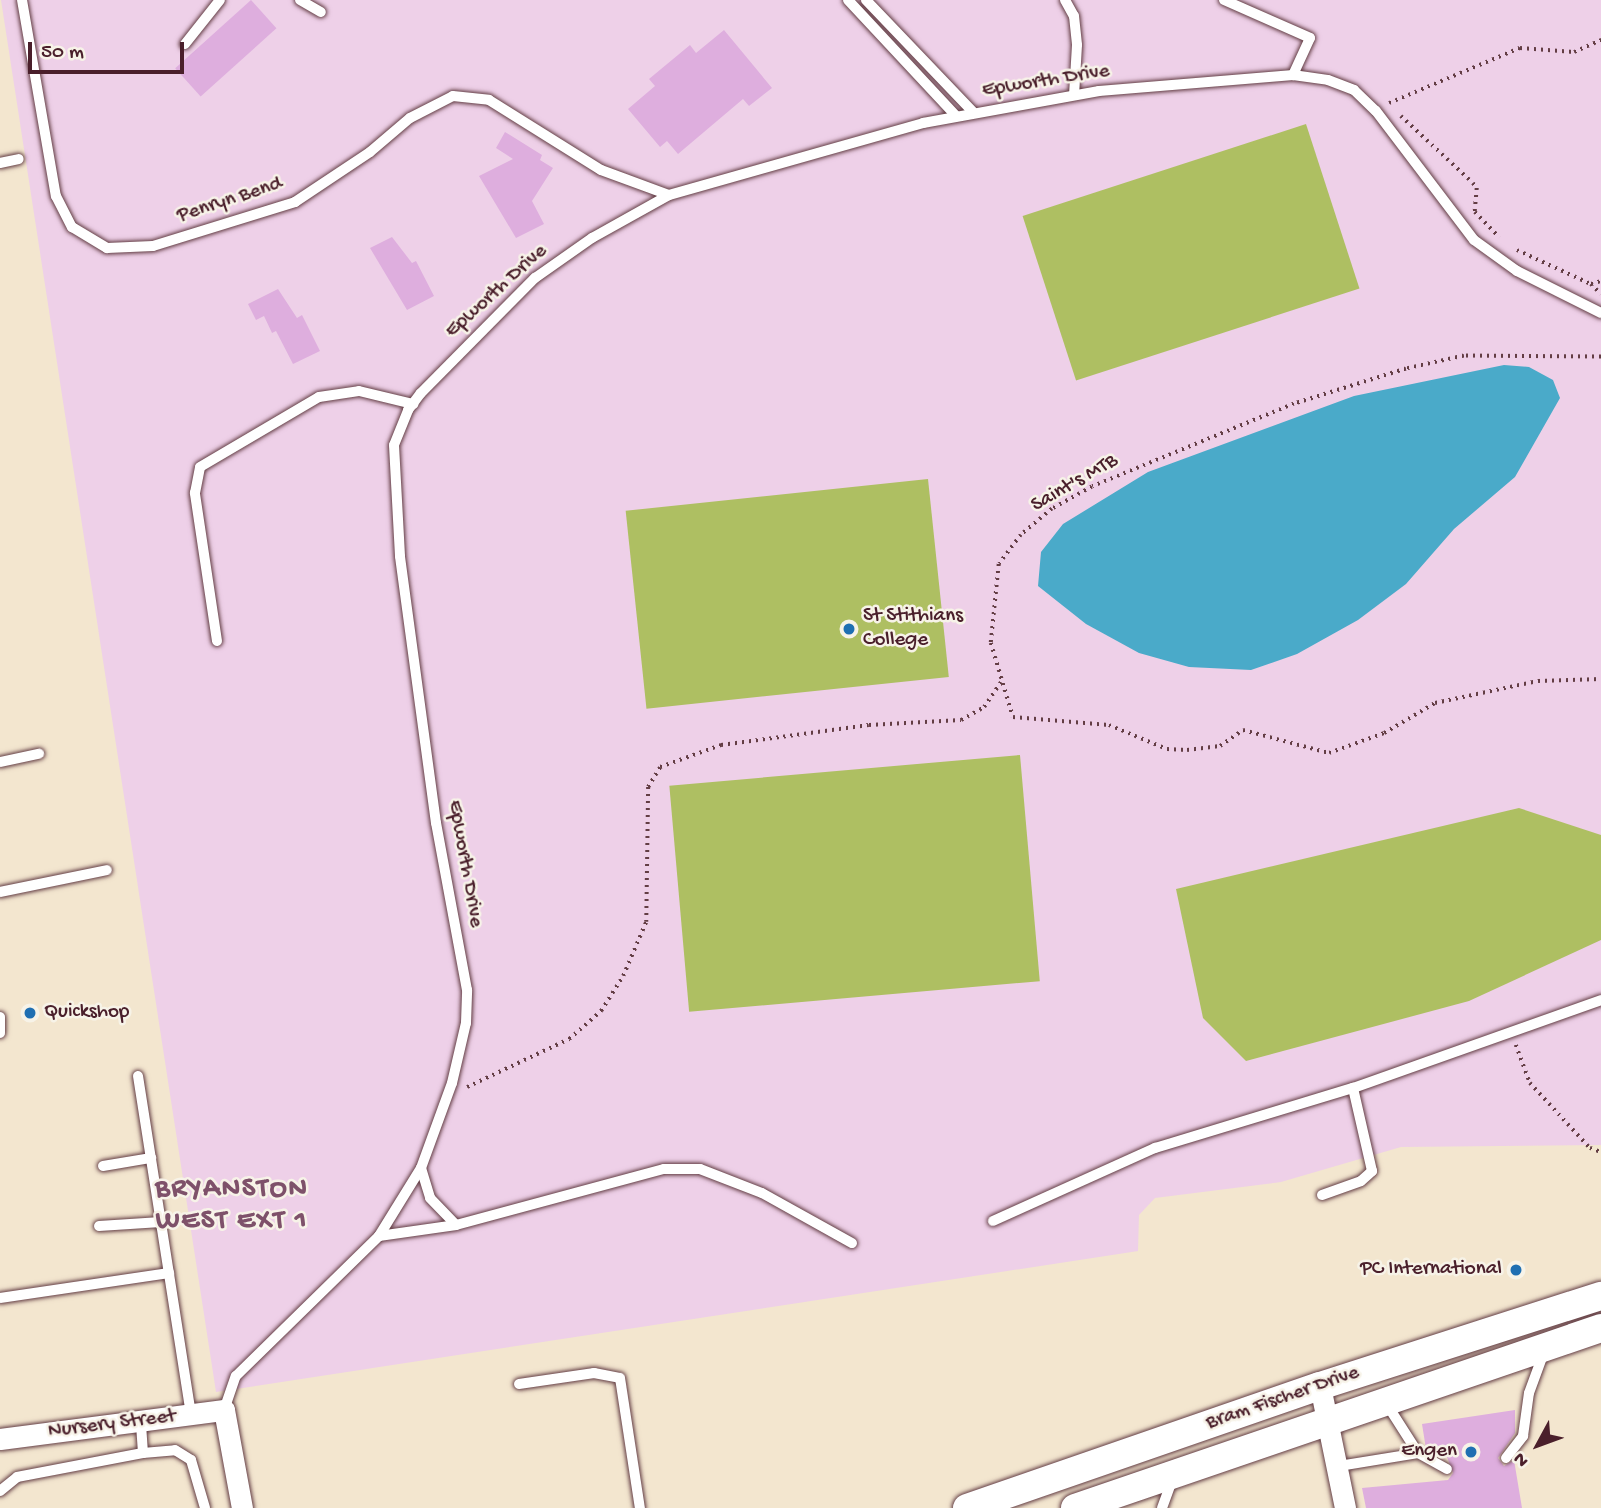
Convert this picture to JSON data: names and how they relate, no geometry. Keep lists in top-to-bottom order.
{
  "streets": {
    "main road": ["Bram Fischer Drive"],
    "street": ["Nursery Street"],
    "lane": ["Epworth Drive", "Penryn Bend"],
    "path": ["Saint's MTB"]
  },
  "crossings": [
    ["Epworth Drive", "Penryn Bend"],
    ["Epworth Drive", "Nursery Street"]
  ],
  "districts": ["BRYANSTON WEST EXT 1"],
  "places": [
    "St Stithians College",
    "Quickshop",
    "PC International",
    "Engen"
  ],
  "scale_bar": "50 m",
  "north": "bottom left"
}
